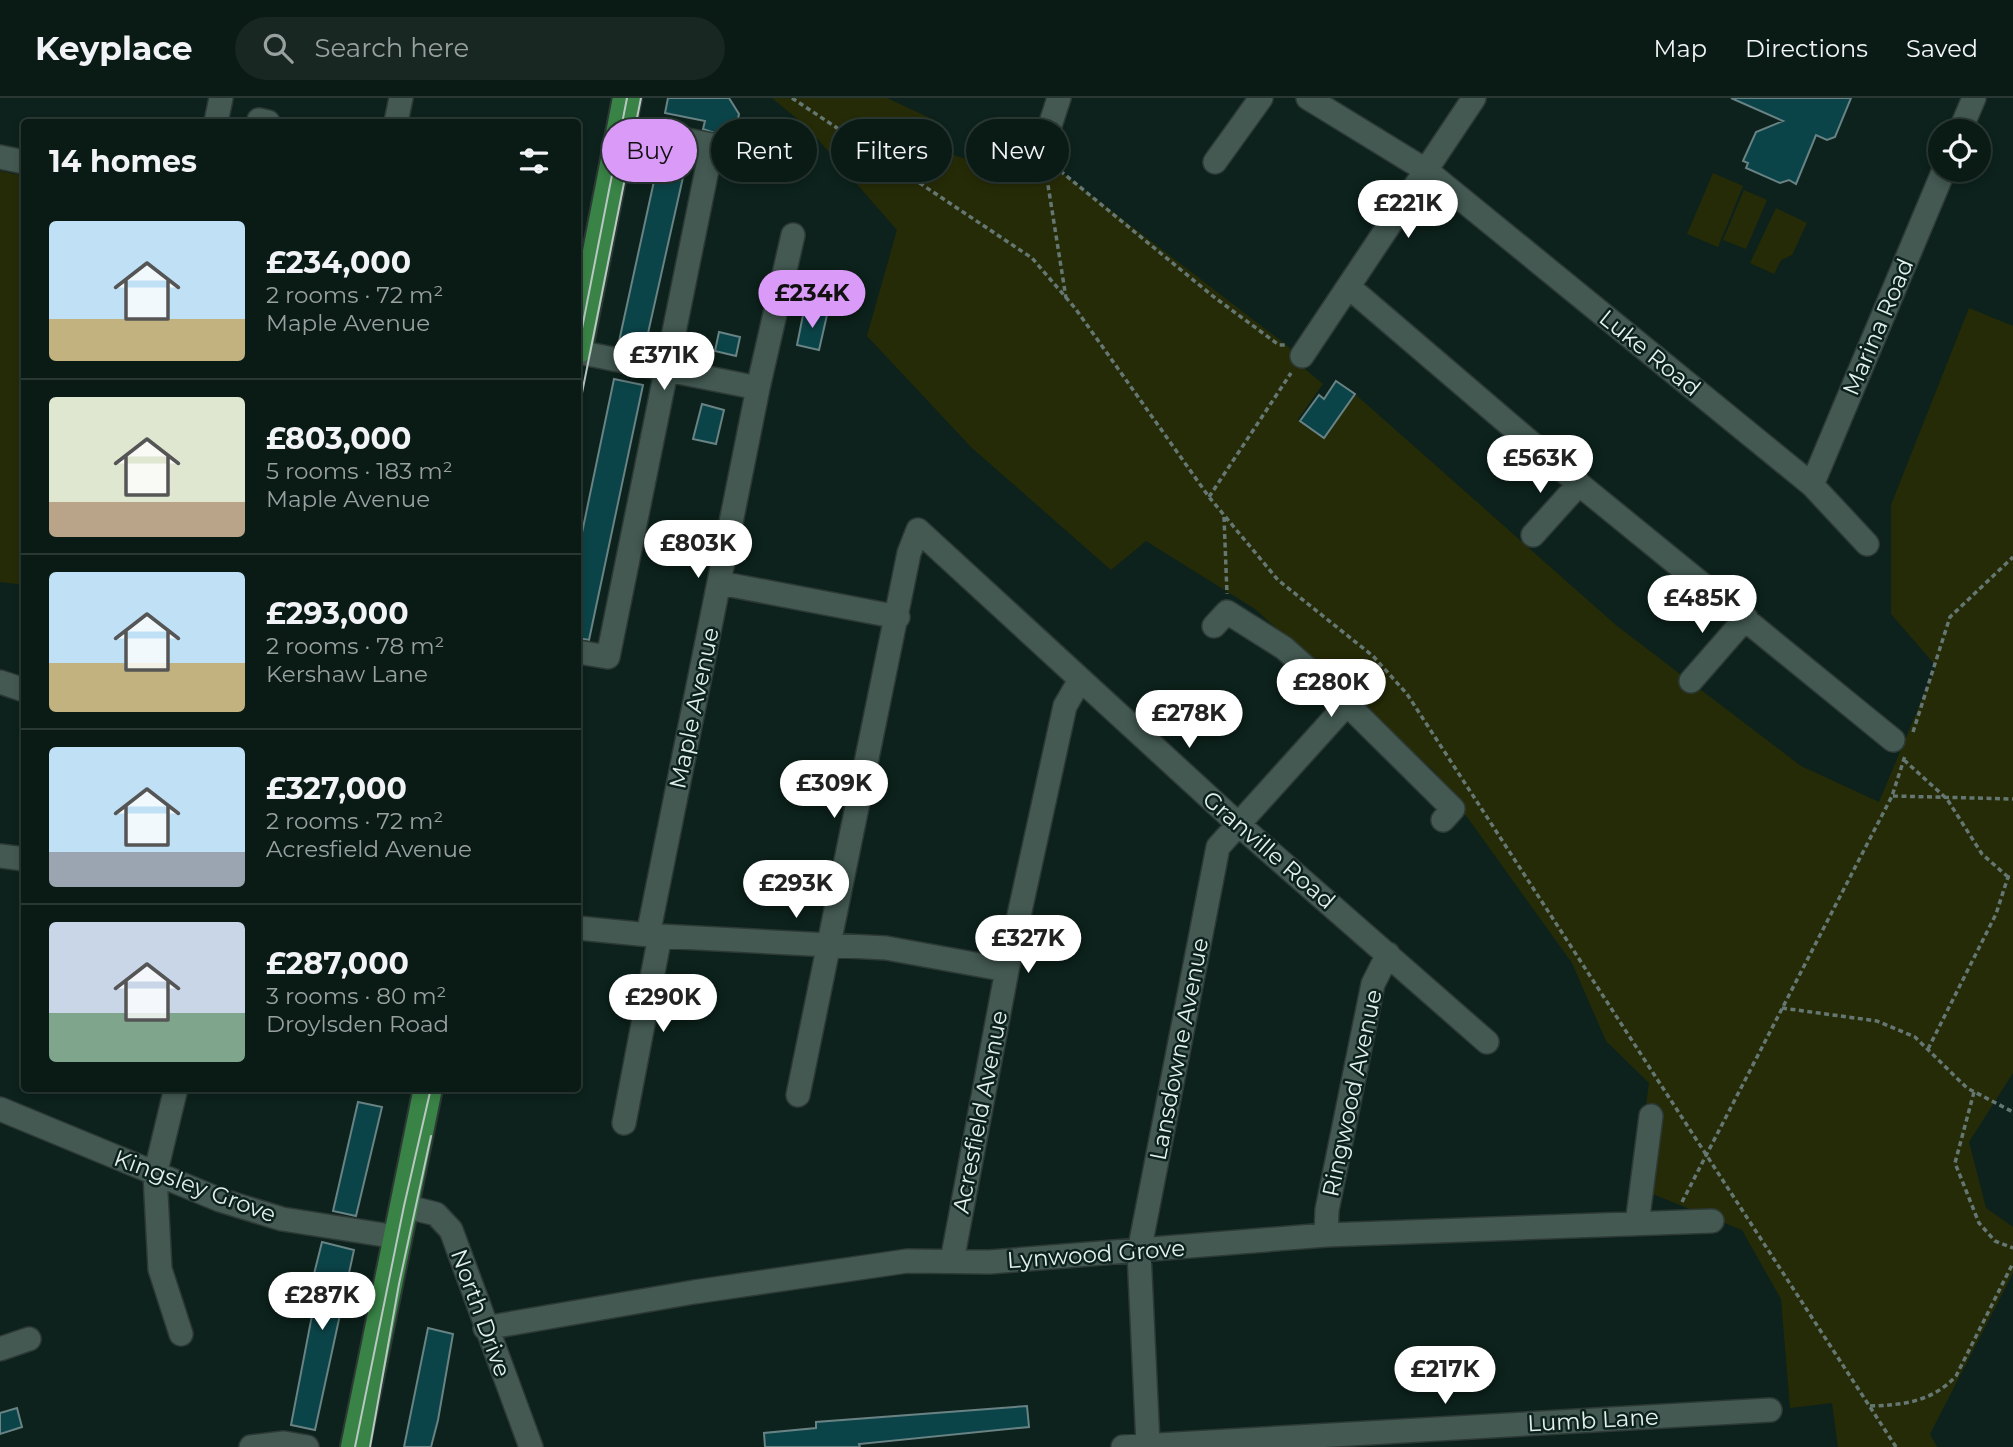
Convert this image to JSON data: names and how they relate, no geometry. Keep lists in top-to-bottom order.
{
  "streets": {
    "street": [
      "Marina Road",
      "Luke Road",
      "Maple Avenue",
      "Granville Road",
      "Lansdowne Avenue",
      "Ringwood Avenue",
      "Acresfield Avenue",
      "Kingsley Grove",
      "Lynwood Grove",
      "North Drive",
      "Lumb Lane"
    ]
  },
  "crossings": [
    ["Marina Road", "Luke Road"],
    ["Granville Road", "Lansdowne Avenue"],
    ["Granville Road", "Ringwood Avenue"],
    ["Granville Road", "Acresfield Avenue"],
    ["Lansdowne Avenue", "Lynwood Grove"],
    ["Lansdowne Avenue", "Lumb Lane"],
    ["Ringwood Avenue", "Lynwood Grove"],
    ["Acresfield Avenue", "Lynwood Grove"],
    ["Lynwood Grove", "North Drive"]
  ],
  "page": {
    "header": "Keyplace",
    "search": "Search here",
    "nav": ["Map", "Directions", "Saved"],
    "chip": [
      "Buy",
      "Rent",
      "Filters",
      "New"
    ],
    "heading": "14 homes",
    "price": [
      "£221K",
      "£234K",
      "£371K",
      "£563K",
      "£803K",
      "£485K",
      "£280K",
      "£278K",
      "£309K",
      "£293K",
      "£327K",
      "£290K",
      "£287K",
      "£217K"
    ],
    "list": [
      {
        "name": "£234,000",
        "note": "2 rooms · 72 m² · Maple Avenue"
      },
      {
        "name": "£803,000",
        "note": "5 rooms · 183 m² · Maple Avenue"
      },
      {
        "name": "£293,000",
        "note": "2 rooms · 78 m² · Kershaw Lane"
      },
      {
        "name": "£327,000",
        "note": "2 rooms · 72 m² · Acresfield Avenue"
      },
      {
        "name": "£287,000",
        "note": "3 rooms · 80 m² · Droylsden Road"
      }
    ]
  }
}
